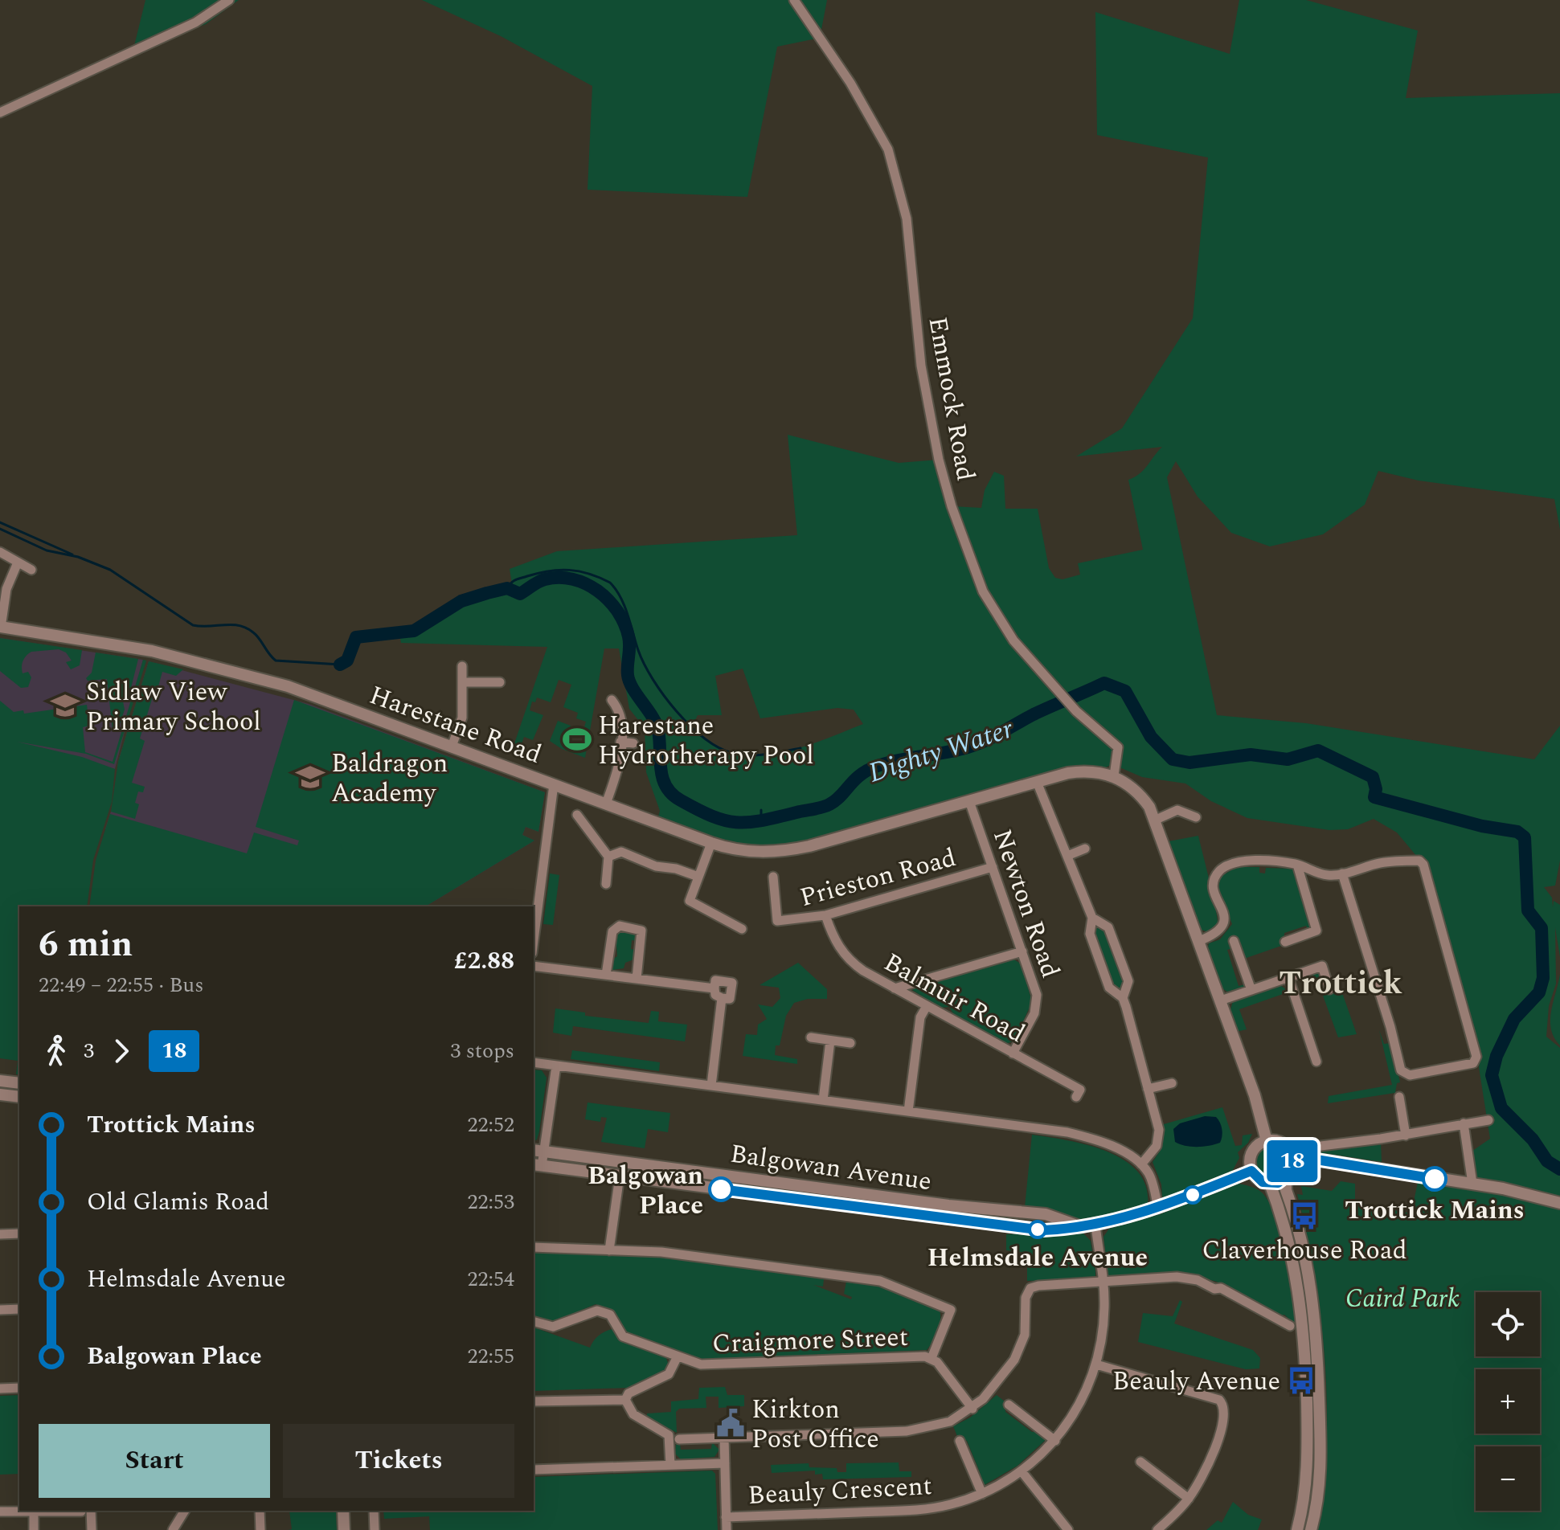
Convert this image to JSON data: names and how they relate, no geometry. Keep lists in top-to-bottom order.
{
  "streets": {
    "street": [
      "Emmock Road",
      "Harestane Road",
      "Prieston Road",
      "Newton Road",
      "Balmuir Road",
      "Balgowan Avenue",
      "Craigmore Street",
      "Beauly Crescent"
    ]
  },
  "crossings": [
    ["Emmock Road", "Harestane Road"],
    ["Harestane Road", "Newton Road"],
    ["Prieston Road", "Newton Road"],
    ["Prieston Road", "Balmuir Road"],
    ["Newton Road", "Balmuir Road"],
    ["Balgowan Avenue", "Beauly Crescent"]
  ],
  "districts": ["Trottick"],
  "water": ["Dighty Water"],
  "parks": ["Caird Park"],
  "places": {
    "school or university": ["Sidlaw View Primary School", "Baldragon Academy"],
    "sports": ["Harestane Hydrotherapy Pool"],
    "other": ["Trottick Mains", "Balgowan Place", "Helmsdale Avenue"],
    "bus stop": ["Claverhouse Road", "Beauly Avenue"],
    "public building": ["Kirkton Post Office"]
  },
  "lines": ["bus line 18"],
  "page": {
    "on_map": "18",
    "heading": ["6 min", "22:49 – 22:55 · Bus", "£2.88"],
    "legs": ["3", "18", "3 stops"],
    "list": [
      {
        "name": "Trottick Mains",
        "value": "22:52"
      },
      {
        "name": "Old Glamis Road",
        "value": "22:53"
      },
      {
        "name": "Helmsdale Avenue",
        "value": "22:54"
      },
      {
        "name": "Balgowan Place",
        "value": "22:55"
      }
    ],
    "map_buttons": ["+", "−"],
    "buttons": ["Start", "Tickets"]
  }
}
